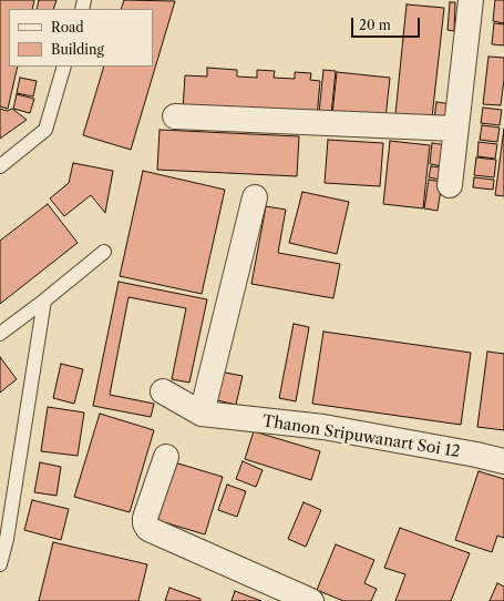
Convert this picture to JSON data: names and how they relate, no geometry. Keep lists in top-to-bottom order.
{
  "streets": {
    "street": ["Thanon Sripuwanart Soi 12"]
  },
  "legend": ["Road", "Building"],
  "scale_bar": "20 m"
}
